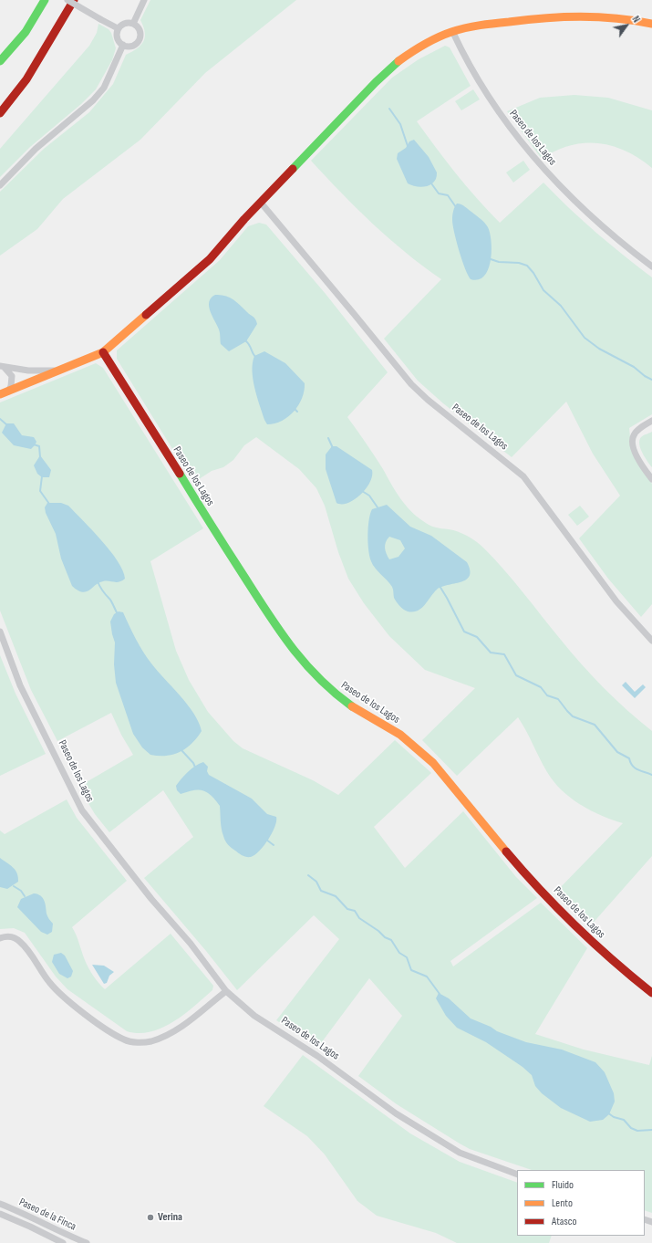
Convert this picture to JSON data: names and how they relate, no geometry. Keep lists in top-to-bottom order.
{
  "streets": {
    "main road": ["Paseo de los Lagos"],
    "street": ["Paseo de la Finca"]
  },
  "places": ["Verina"],
  "legend": ["Fluido", "Lento", "Atasco"],
  "north": "top right"
}
